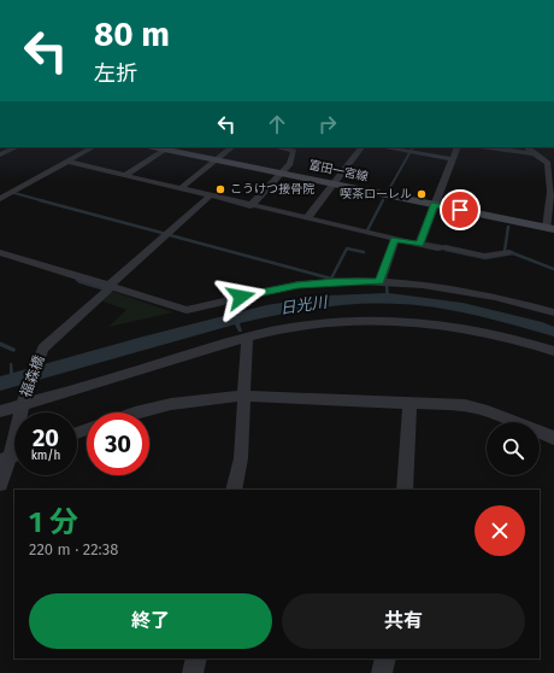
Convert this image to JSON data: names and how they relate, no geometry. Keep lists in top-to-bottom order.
{
  "streets": {
    "main road": ["富田一宮線"],
    "street": ["福森橋"]
  },
  "water": ["日光川"],
  "places": ["こうけつ接骨院", "喫茶ローレル"],
  "page": {
    "turn": ["80 m", "左折"],
    "speed": "20 km/h",
    "limit": "30",
    "heading": ["1 分", "220 m · 22:38"],
    "buttons": ["終了", "共有"]
  }
}
